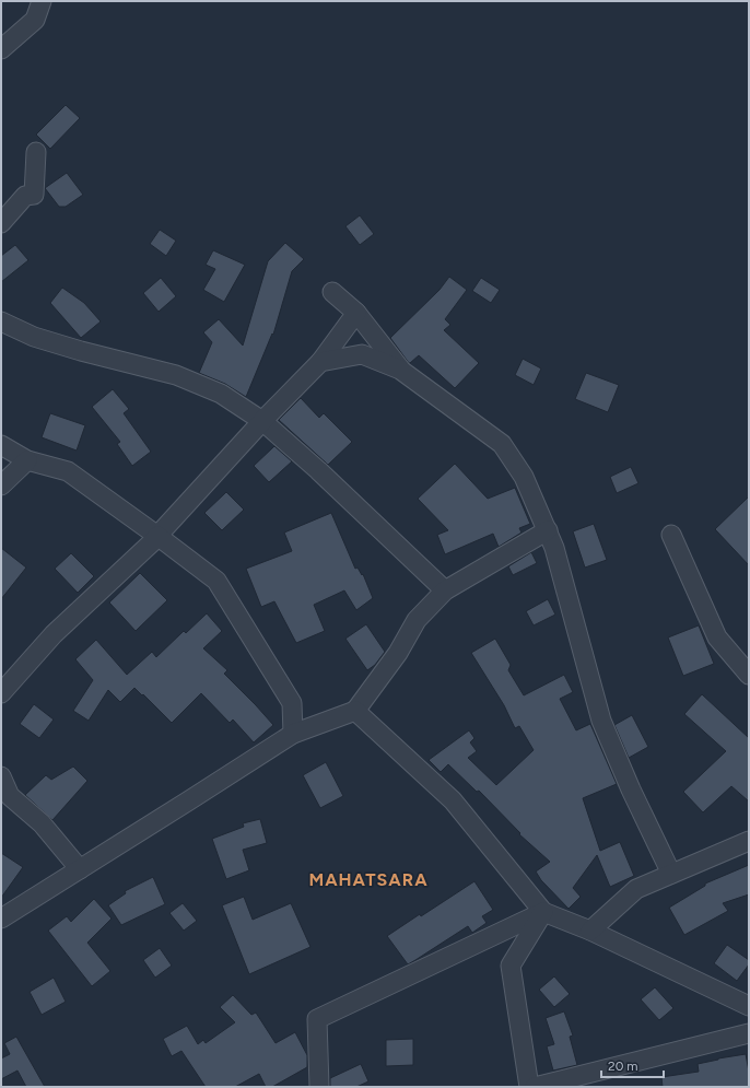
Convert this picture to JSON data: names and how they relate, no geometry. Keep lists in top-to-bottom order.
{
  "districts": ["MAHATSARA"],
  "scale_bar": "20 m"
}
